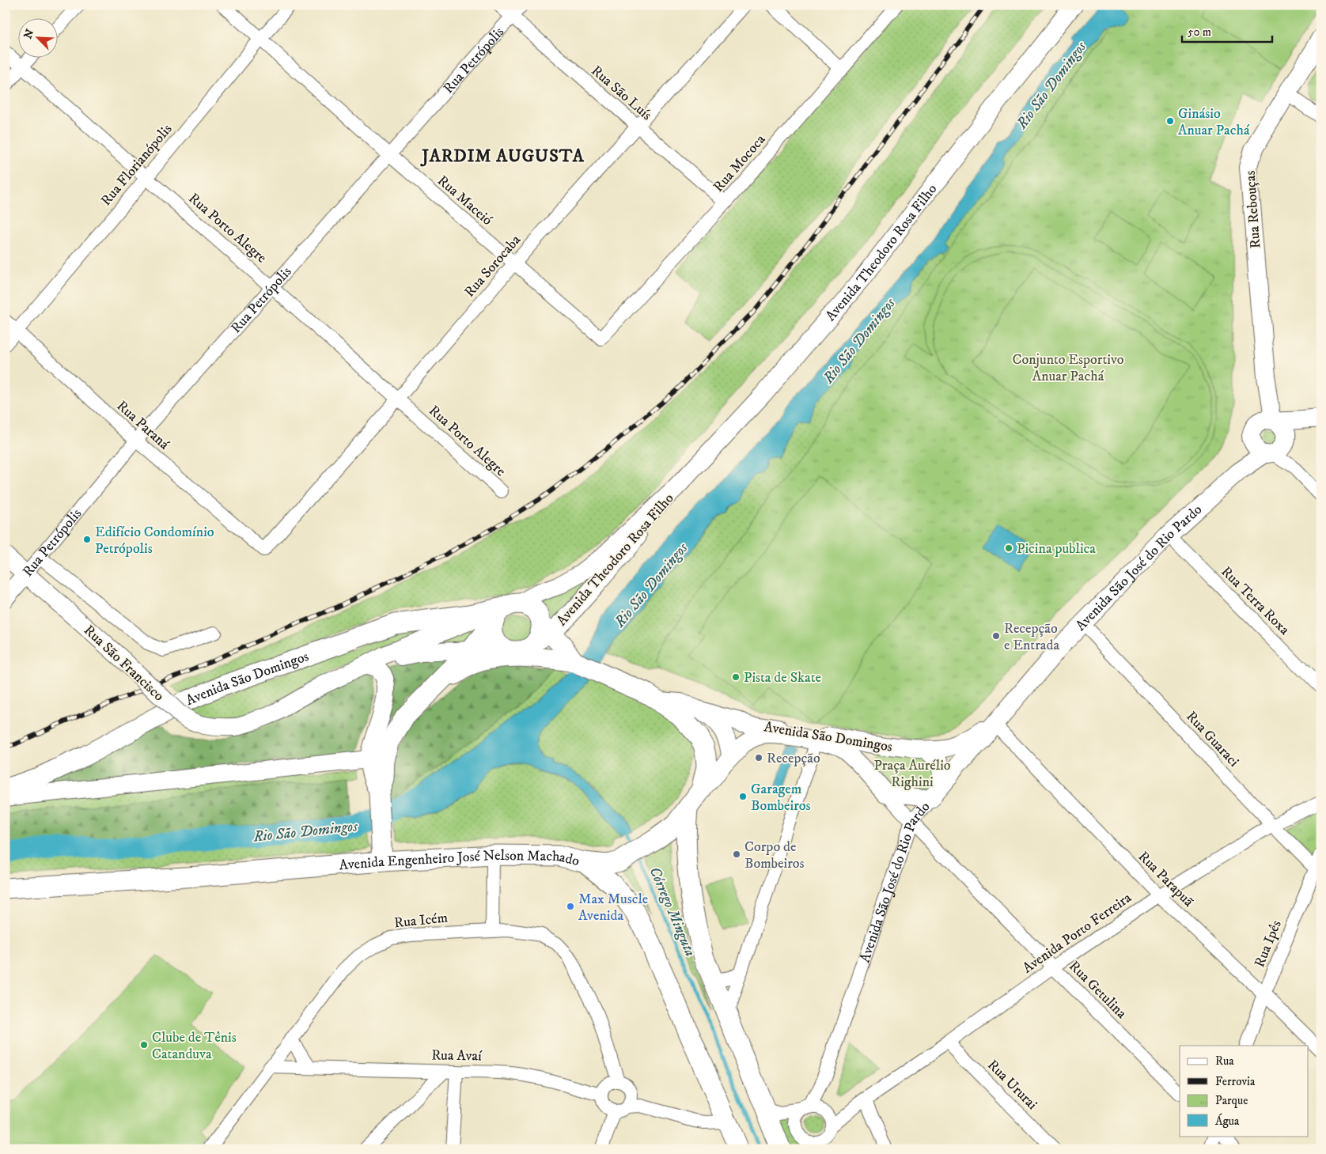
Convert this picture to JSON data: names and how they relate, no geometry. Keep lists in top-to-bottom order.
{
  "streets": {
    "main road": [
      "Rua Petrópolis",
      "Rua Rebouças",
      "Avenida Theodoro Rosa Filho",
      "Avenida São José do Rio Pardo",
      "Rua São Francisco",
      "Avenida São Domingos",
      "Avenida Engenheiro José Nelson Machado"
    ],
    "street": [
      "Rua São Luís",
      "Rua Mococa",
      "Rua Florianópolis",
      "Rua Maceió",
      "Rua Porto Alegre",
      "Rua Sorocaba",
      "Rua Paraná",
      "Rua Terra Roxa",
      "Rua Guaraci",
      "Rua Parapuã",
      "Rua Icém",
      "Avenida Porto Ferreira",
      "Rua Ipês",
      "Rua Getulina",
      "Rua Avaí",
      "Rua Ururai"
    ]
  },
  "crossings": [
    ["Rua Petrópolis", "Rua São Luís"],
    ["Rua Petrópolis", "Rua Maceió"],
    ["Rua Petrópolis", "Rua Porto Alegre"],
    ["Rua Petrópolis", "Rua Paraná"],
    ["Rua Petrópolis", "Rua São Francisco"],
    ["Rua São Luís", "Rua Mococa"],
    ["Rua São Luís", "Rua Sorocaba"],
    ["Rua Mococa", "Rua Maceió"],
    ["Rua Florianópolis", "Rua Maceió"],
    ["Rua Florianópolis", "Rua Porto Alegre"],
    ["Rua Florianópolis", "Rua Paraná"],
    ["Rua Maceió", "Rua Sorocaba"],
    ["Rua Rebouças", "Avenida São José do Rio Pardo"],
    ["Rua Porto Alegre", "Rua Sorocaba"],
    ["Avenida Theodoro Rosa Filho", "Rua São Francisco"],
    ["Avenida Theodoro Rosa Filho", "Avenida São Domingos"],
    ["Rua Sorocaba", "Rua Paraná"],
    ["Avenida São José do Rio Pardo", "Rua Terra Roxa"],
    ["Avenida São José do Rio Pardo", "Avenida São Domingos"],
    ["Avenida São José do Rio Pardo", "Rua Guaraci"],
    ["Avenida São José do Rio Pardo", "Rua Parapuã"],
    ["Avenida São José do Rio Pardo", "Avenida Porto Ferreira"],
    ["Avenida São José do Rio Pardo", "Rua Getulina"],
    ["Rua São Francisco", "Avenida São Domingos"],
    ["Avenida São Domingos", "Rua Parapuã"],
    ["Avenida São Domingos", "Rua Getulina"],
    ["Rua Guaraci", "Avenida Porto Ferreira"],
    ["Rua Guaraci", "Rua Ipês"],
    ["Rua Parapuã", "Avenida Porto Ferreira"],
    ["Rua Parapuã", "Rua Ipês"],
    ["Rua Icém", "Rua Avaí"],
    ["Avenida Porto Ferreira", "Rua Getulina"],
    ["Avenida Porto Ferreira", "Rua Ururai"]
  ],
  "districts": ["JARDIM AUGUSTA"],
  "water": ["Rio São Domingos", "Córrego Minguta"],
  "parks": ["Conjunto Esportivo Anuar Pachá", "Praça Aurélio Righini"],
  "places": [
    "Ginásio Anuar Pachá",
    "Edifício Condomínio Petrópolis",
    "Picina publica",
    "Recepção e Entrada",
    "Pista de Skate",
    "Recepção",
    "Garagem Bombeiros",
    "Corpo de Bombeiros",
    "Max Muscle Avenida",
    "Clube de Tênis Catanduva"
  ],
  "legend": [
    "Rua",
    "Ferrovia",
    "Parque",
    "Água"
  ],
  "scale_bar": "50 m",
  "north": "top left"
}
